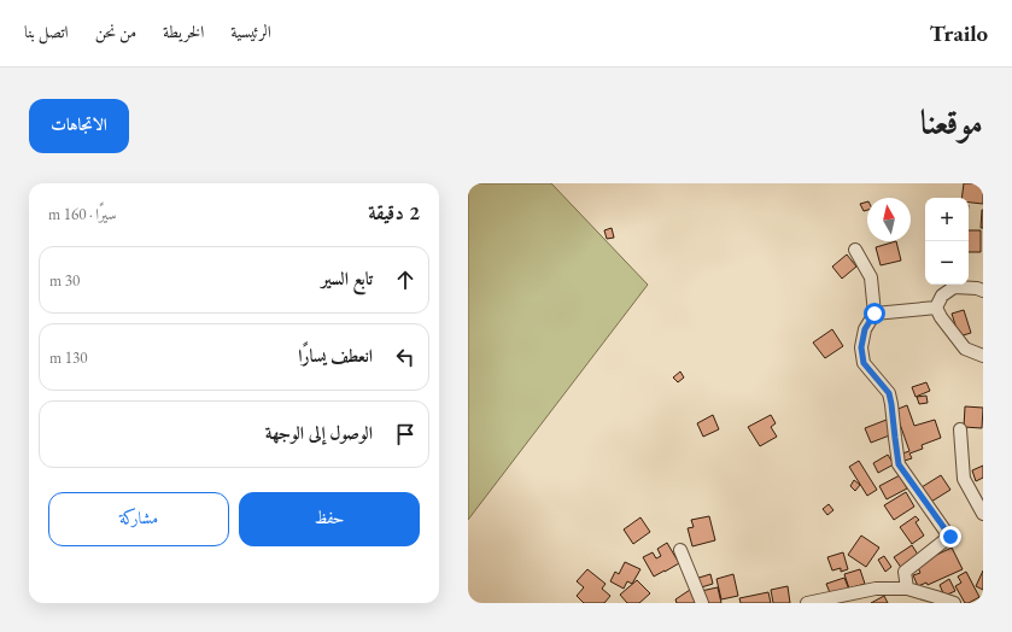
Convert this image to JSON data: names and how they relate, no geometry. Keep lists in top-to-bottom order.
{
  "north": "top",
  "page": {
    "header": "Trailo",
    "nav": [
      "الرئيسية",
      "الخريطة",
      "من نحن",
      "اتصل بنا"
    ],
    "title": "موقعنا",
    "buttons": [
      "الاتجاهات",
      ["حفظ", "مشاركة"]
    ],
    "heading": ["2 دقيقة", "سيرًا · 160 m"],
    "map_buttons": ["+", "−"],
    "list": [
      ["تابع السير", "30 m"],
      ["انعطف يسارًا", "130 m"],
      "الوصول إلى الوجهة"
    ]
  }
}
